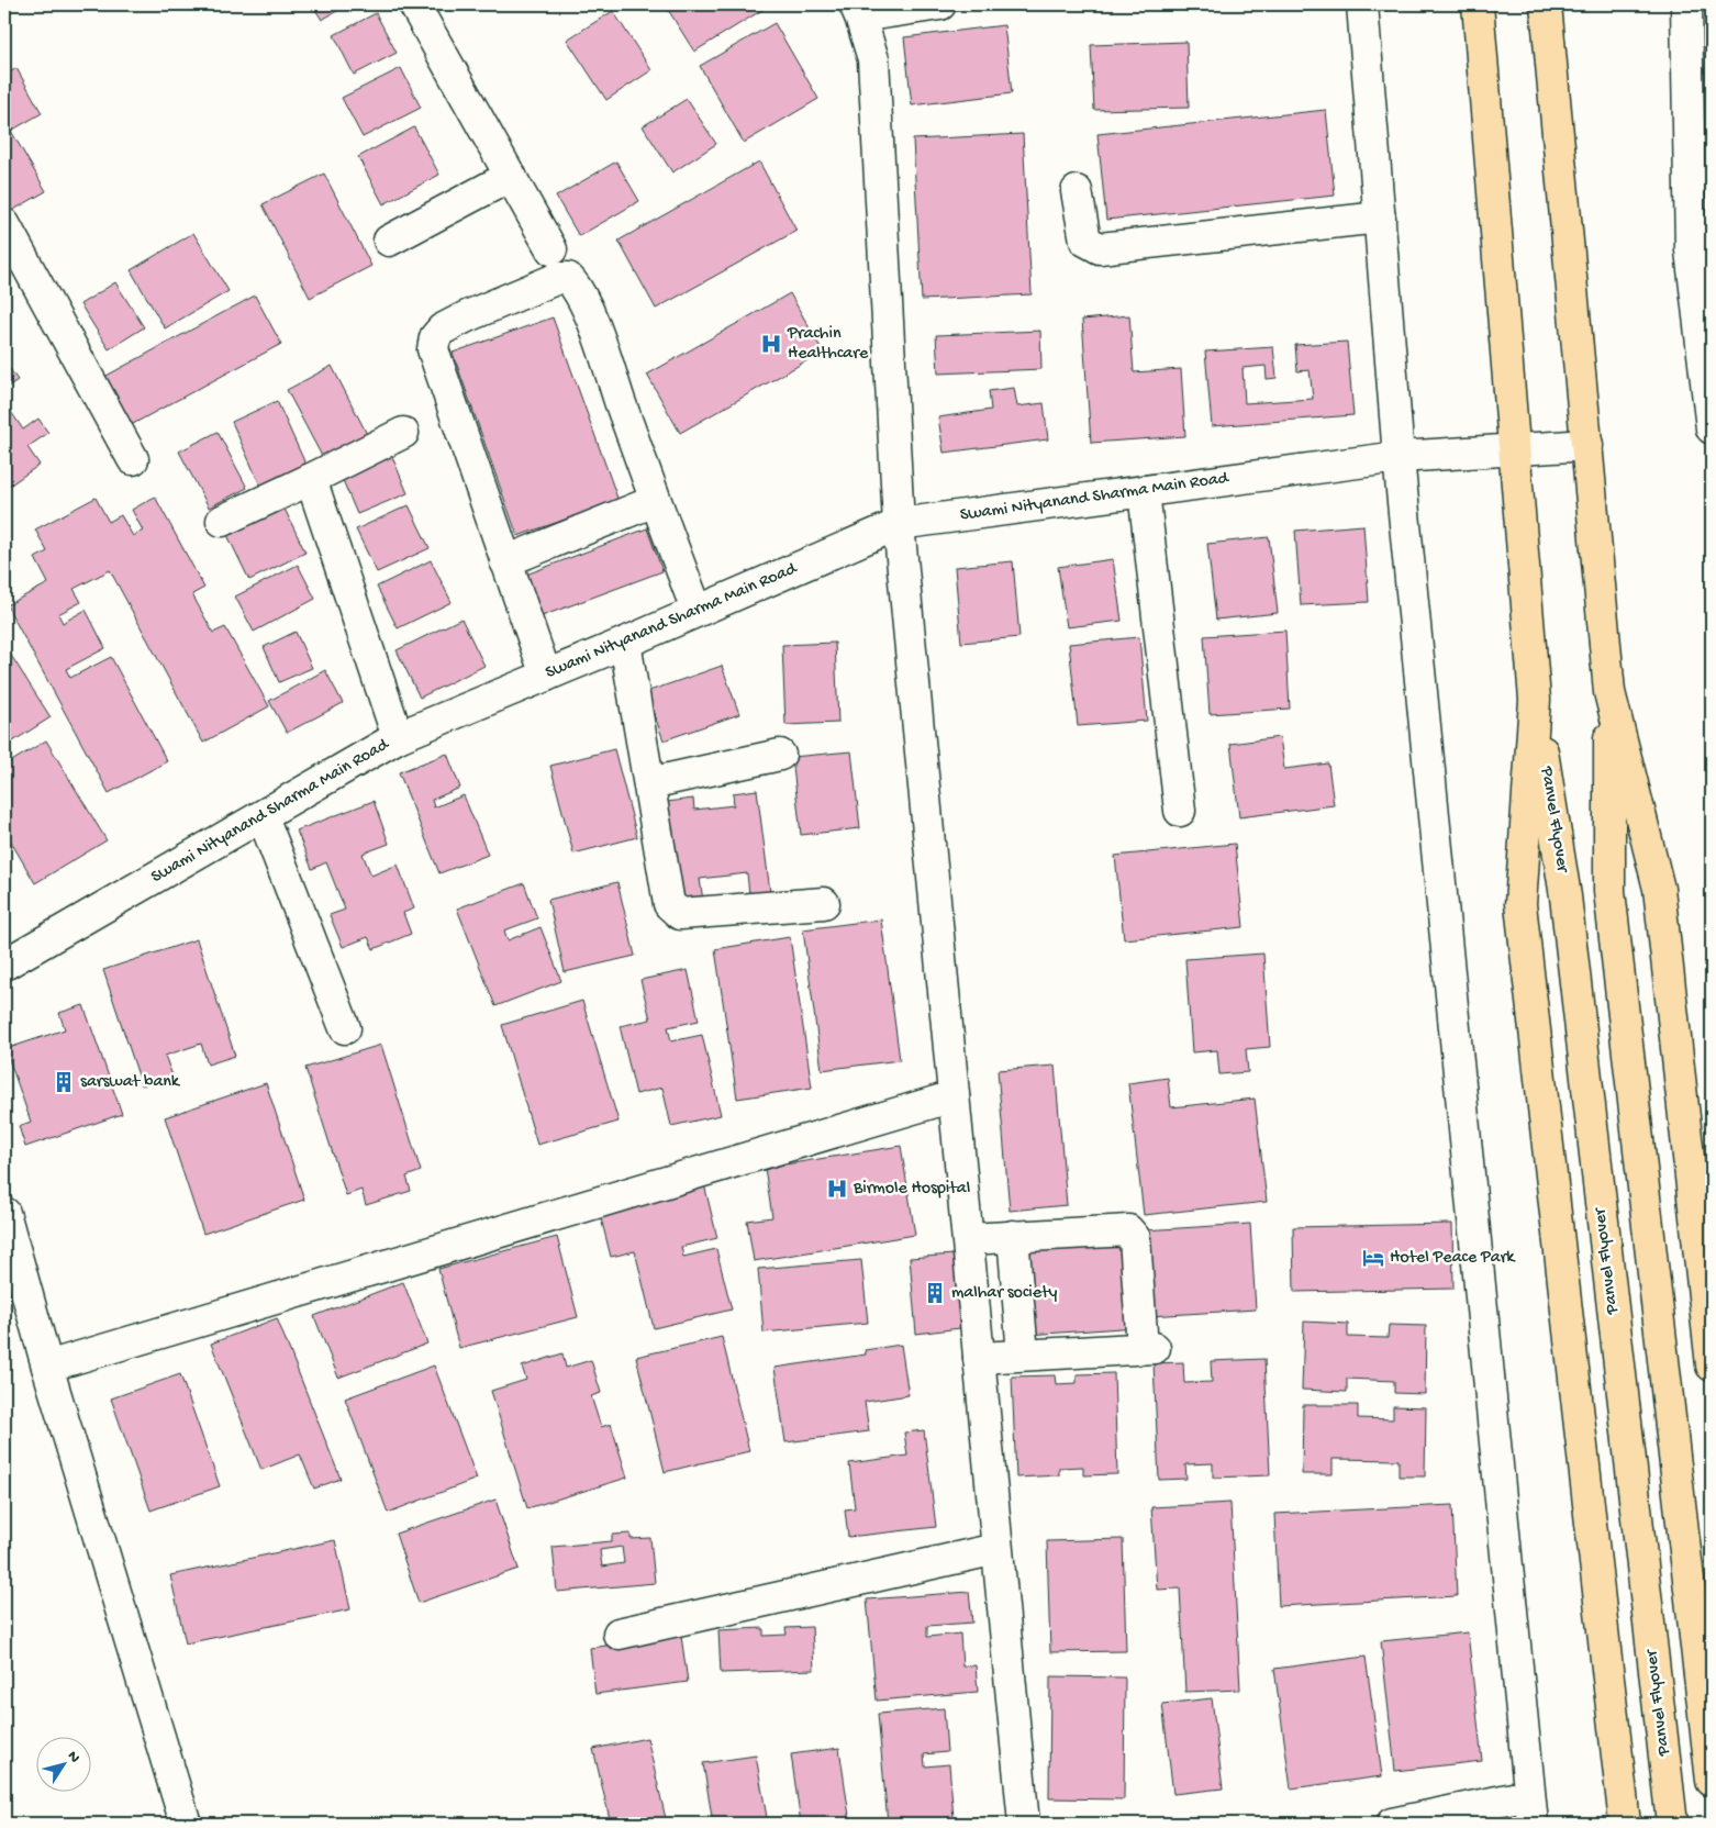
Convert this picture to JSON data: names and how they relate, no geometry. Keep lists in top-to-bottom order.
{
  "streets": {
    "highway": ["Panvel Flyover"],
    "street": ["Swami Nityanand Sharma Main Road"]
  },
  "places": {
    "hospital": ["Prachin Healthcare", "Birmole Hospital"],
    "building": ["sarswat bank", "malhar society"],
    "hotel": ["Hotel Peace Park"]
  },
  "north": "top right"
}
